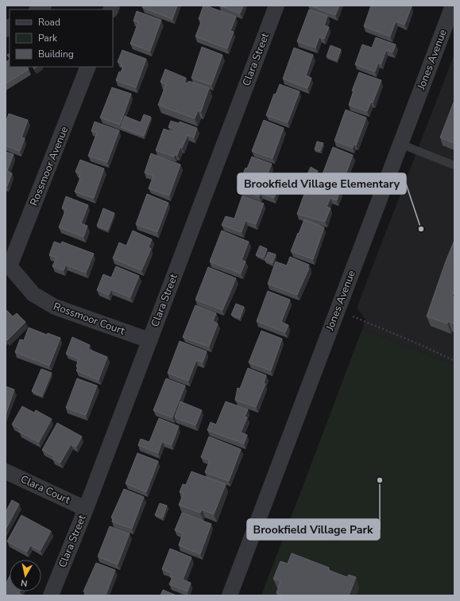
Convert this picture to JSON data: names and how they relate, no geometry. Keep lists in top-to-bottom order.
{
  "streets": {
    "street": [
      "Clara Street",
      "Jones Avenue",
      "Rossmoor Avenue",
      "Rossmoor Court",
      "Clara Court"
    ]
  },
  "crossings": [
    ["Clara Street", "Rossmoor Court"],
    ["Clara Street", "Clara Court"],
    ["Rossmoor Avenue", "Rossmoor Court"]
  ],
  "places": ["Brookfield Village Elementary", "Brookfield Village Park"],
  "legend": ["Road", "Park", "Building"],
  "north": "bottom"
}
